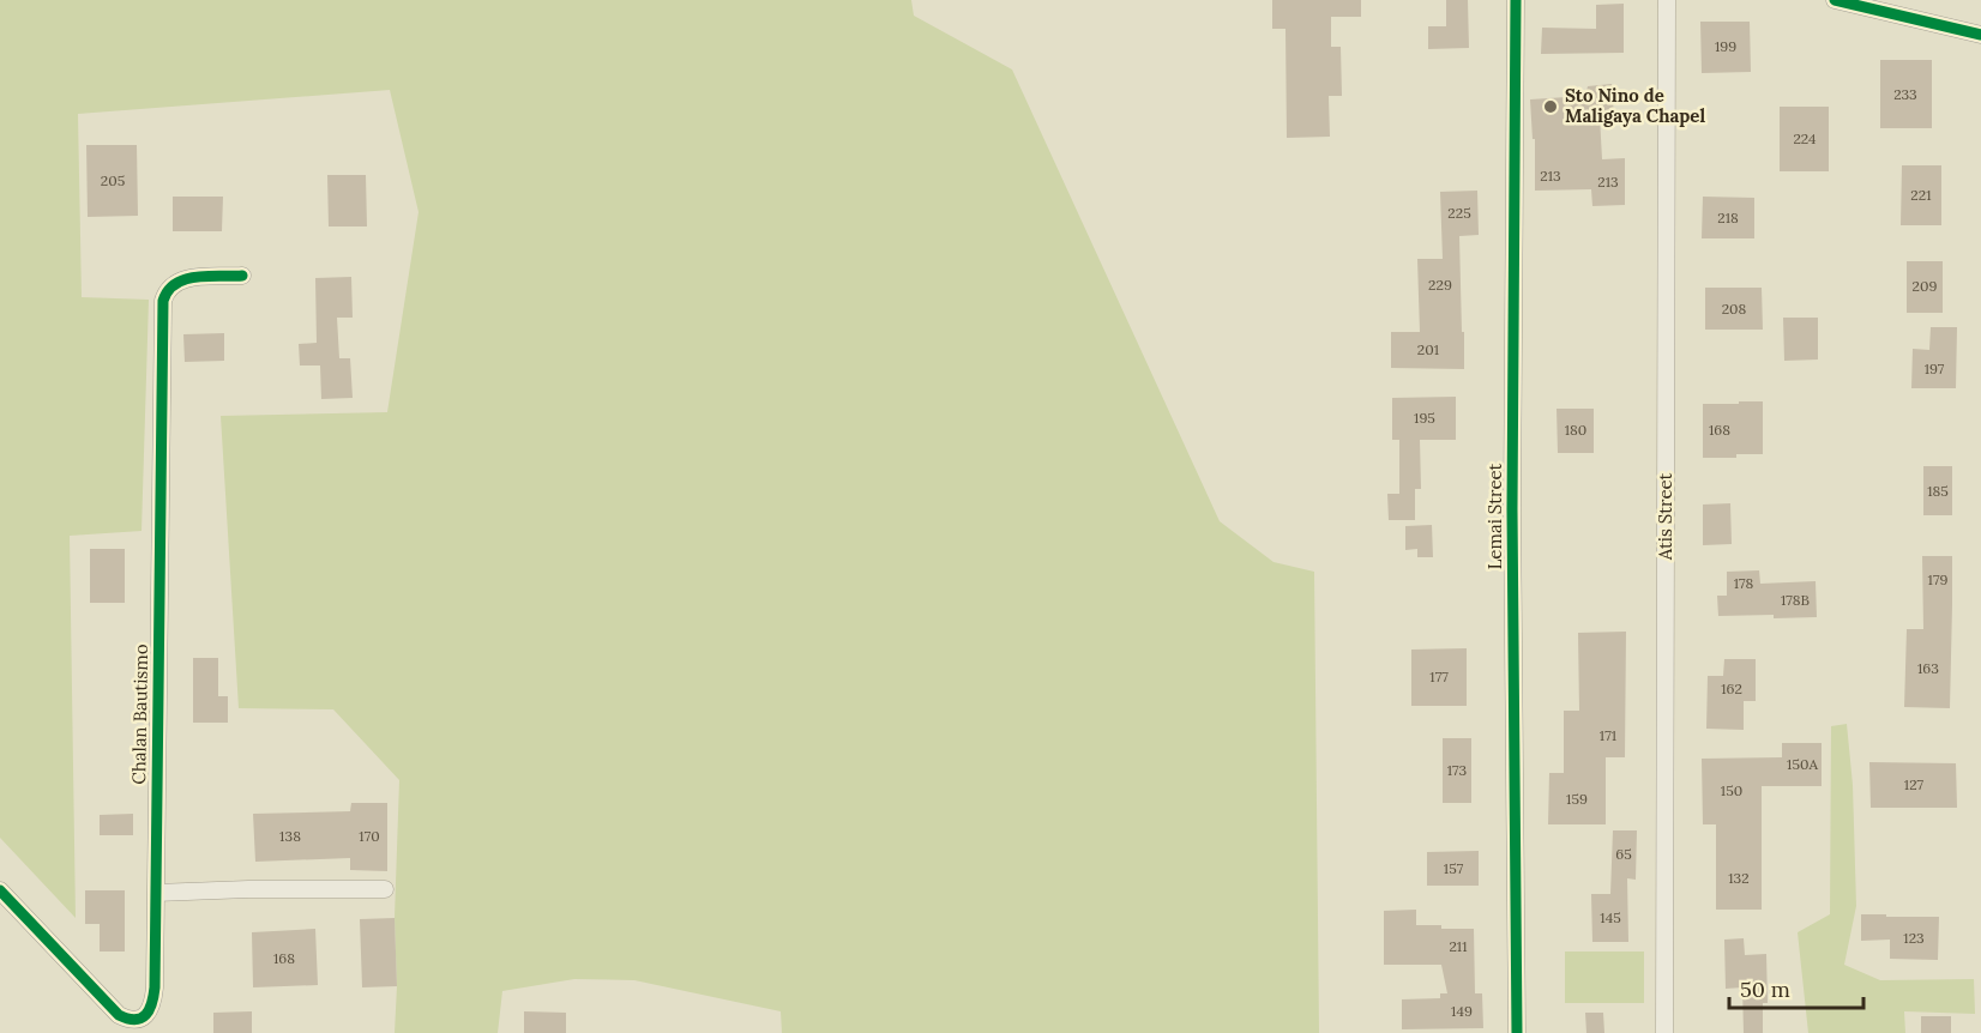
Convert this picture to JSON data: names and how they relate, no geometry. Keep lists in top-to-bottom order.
{
  "streets": {
    "street": ["Lemai Street", "Atis Street", "Chalan Bautismo"]
  },
  "places": ["Sto Nino de Maligaya Chapel"],
  "house_numbers": [
    "199",
    "233",
    "224",
    "213",
    "205",
    "213",
    "221",
    "225",
    "218",
    "229",
    "209",
    "208",
    "201",
    "197",
    "195",
    "180",
    "168",
    "185",
    "179",
    "178",
    "178B",
    "163",
    "177",
    "162",
    "171",
    "150A",
    "173",
    "127",
    "150",
    "159",
    "138",
    "170",
    "65",
    "157",
    "132",
    "145",
    "123",
    "211",
    "168",
    "149"
  ],
  "scale_bar": "50 m"
}
